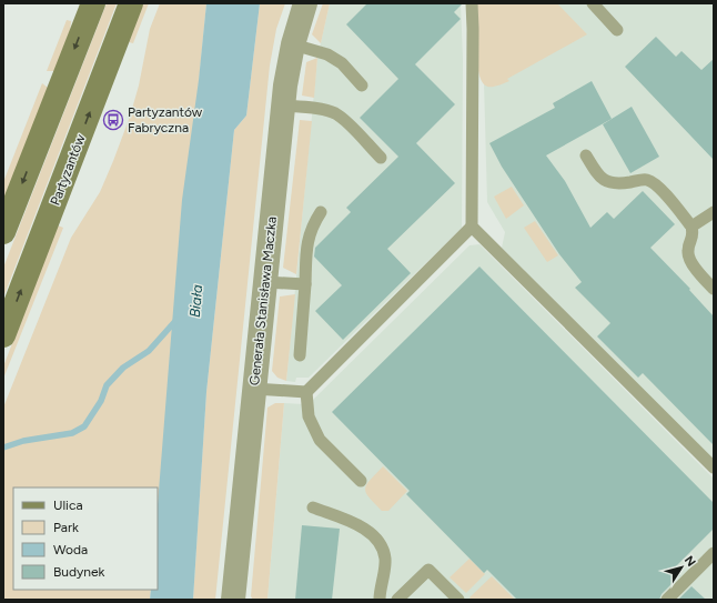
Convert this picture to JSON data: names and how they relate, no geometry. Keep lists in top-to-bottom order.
{
  "streets": {
    "main road": ["Partyzantów"],
    "street": ["Generała Stanisława Maczka"]
  },
  "water": ["Biała"],
  "places": {
    "bus stop": ["Partyzantów Fabryczna"]
  },
  "legend": [
    "Ulica",
    "Park",
    "Woda",
    "Budynek"
  ],
  "north": "top right"
}
